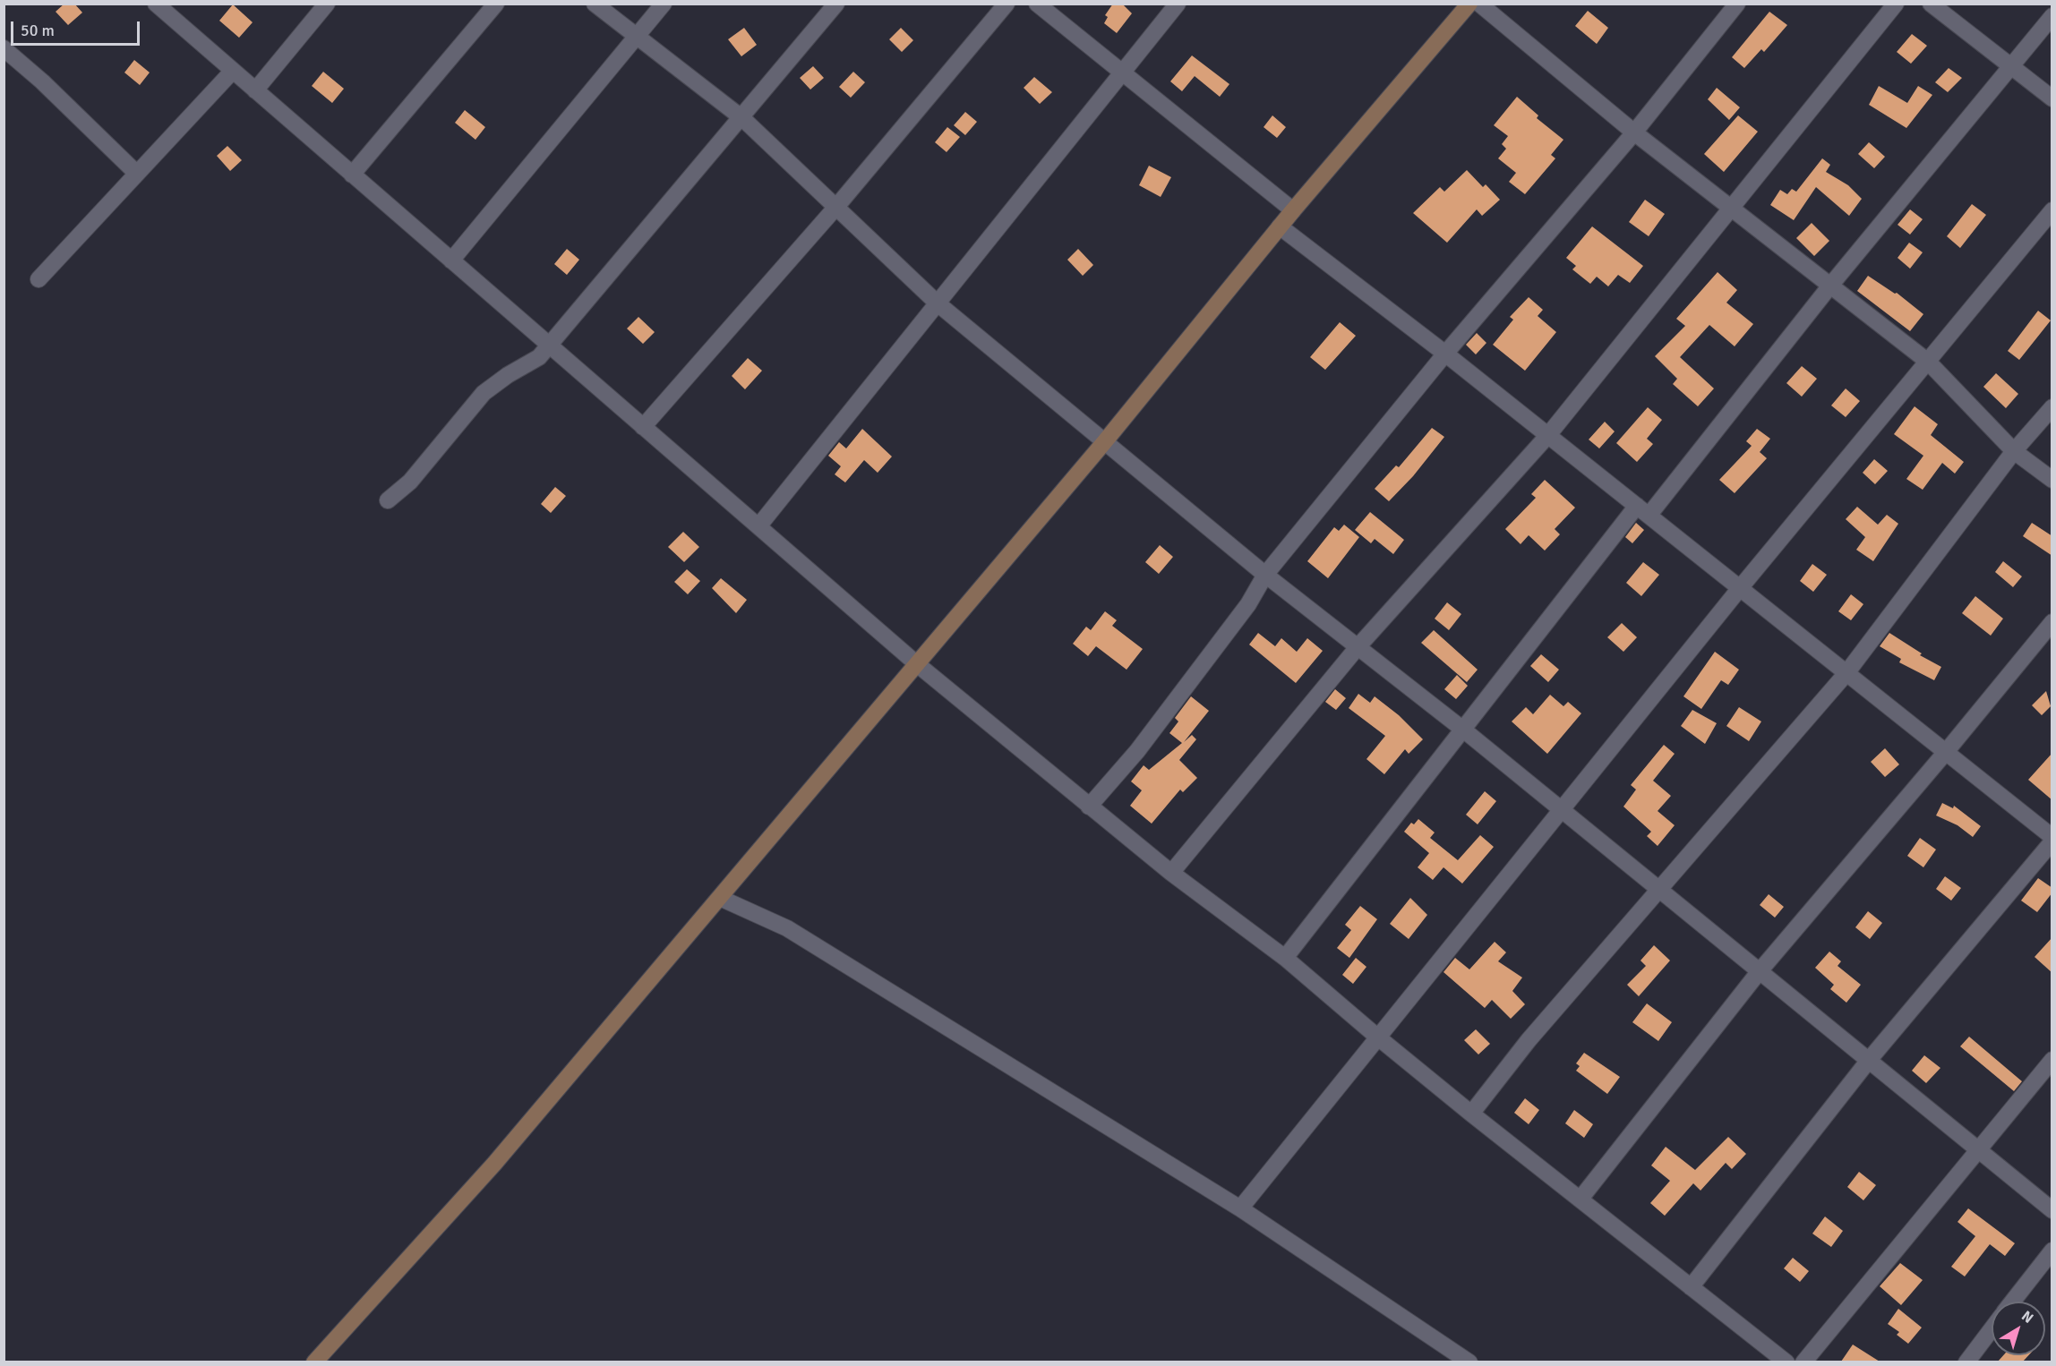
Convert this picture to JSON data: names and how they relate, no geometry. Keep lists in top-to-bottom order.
{
  "scale_bar": "50 m",
  "north": "top right"
}
